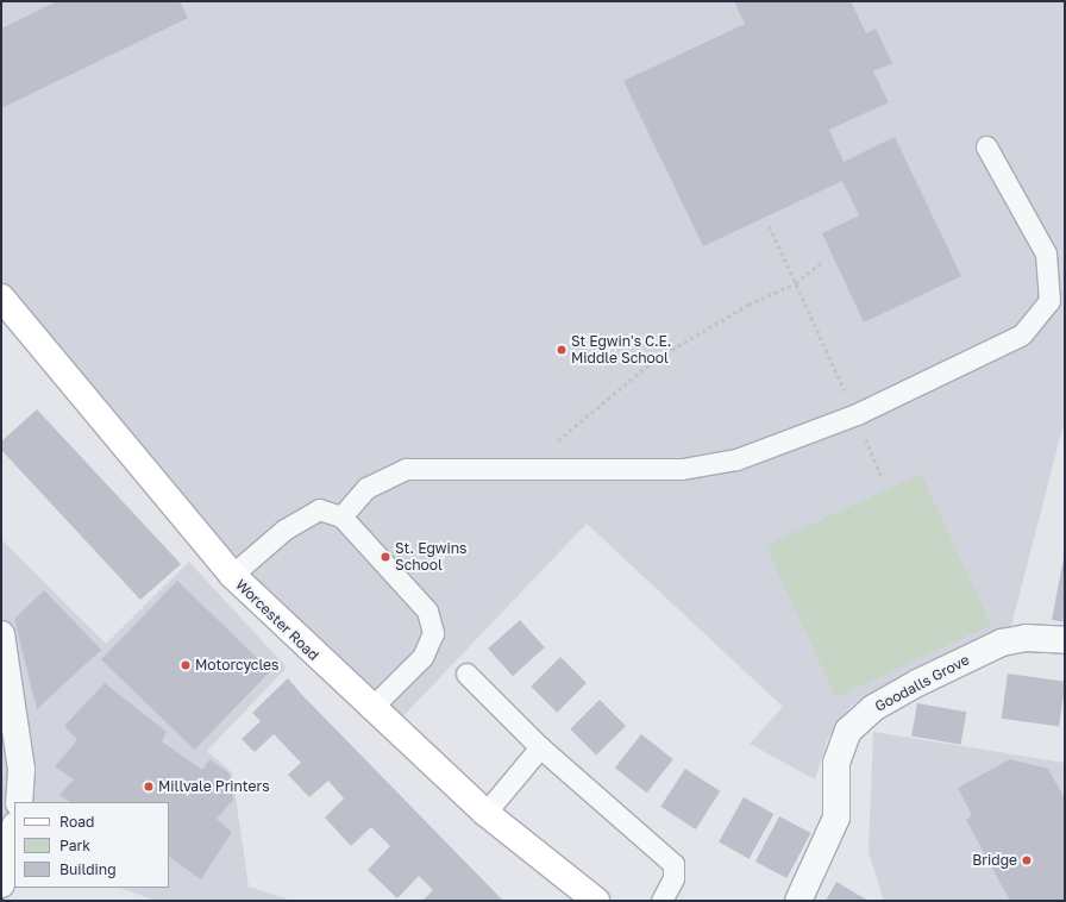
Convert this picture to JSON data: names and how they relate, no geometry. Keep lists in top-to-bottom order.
{
  "streets": {
    "main road": ["Worcester Road"],
    "street": ["Goodalls Grove"]
  },
  "places": [
    "St Egwin's C.E. Middle School",
    "St. Egwins School",
    "Motorcycles",
    "Millvale Printers",
    "Bridge"
  ],
  "legend": ["Road", "Park", "Building"]
}
